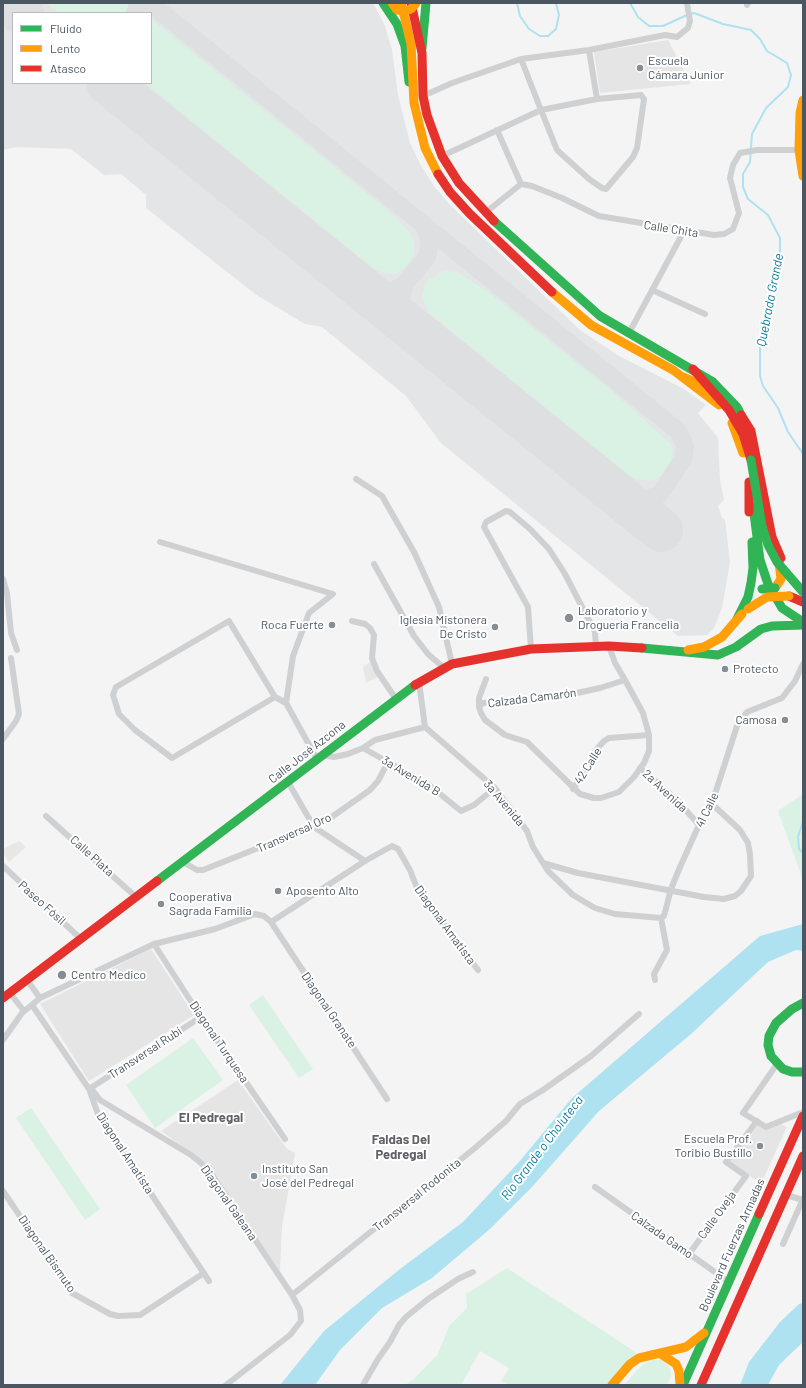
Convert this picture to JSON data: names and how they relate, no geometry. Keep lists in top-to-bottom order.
{
  "streets": {
    "main road": ["Calle José Azcona", "Boulevard Fuerzas Armadas"],
    "street": [
      "Calle Chita",
      "Calzada Camarón",
      "42 Calle",
      "3a Avenida B",
      "2a Avenida",
      "3a Avenida",
      "41 Calle",
      "Transversal Oro",
      "Calle Plata",
      "Paseo Fósil",
      "Diagonal Amatista",
      "Diagonal Granate",
      "Diagonal Turquesa",
      "Transversal Rubí",
      "Transversal Rodonita",
      "Diagonal Galeana",
      "Calle Oveja",
      "Calzada Gamo",
      "Diagonal Bismuto"
    ]
  },
  "crossings": [
    ["Calzada Camarón", "42 Calle"],
    ["Calzada Camarón", "2a Avenida"],
    ["Calle José Azcona", "2a Avenida"],
    ["Calle José Azcona", "Transversal Oro"],
    ["Calle José Azcona", "Calle Plata"],
    ["Calle José Azcona", "Paseo Fósil"],
    ["42 Calle", "2a Avenida"],
    ["3a Avenida B", "3a Avenida"],
    ["3a Avenida B", "Transversal Oro"],
    ["2a Avenida", "41 Calle"],
    ["3a Avenida", "41 Calle"],
    ["Diagonal Amatista", "Transversal Rubí"],
    ["Diagonal Amatista", "Diagonal Galeana"],
    ["Diagonal Amatista", "Diagonal Bismuto"],
    ["Diagonal Turquesa", "Transversal Rubí"],
    ["Transversal Rubí", "Diagonal Galeana"],
    ["Transversal Rodonita", "Diagonal Galeana"],
    ["Calle Oveja", "Calzada Gamo"],
    ["Calzada Gamo", "Boulevard Fuerzas Armadas"]
  ],
  "districts": ["El Pedregal", "Faldas Del Pedregal"],
  "water": ["Quebrada Grande", "Río Grande o Choluteca"],
  "places": [
    "Escuela Cámara Junior",
    "Laboratorio y Droguería Francelia",
    "Roca Fuerte",
    "Iglesia Mistonera De Cristo",
    "Protecto",
    "Camosa",
    "Aposento Alto",
    "Cooperativa Sagrada Familia",
    "Centro Medico",
    "Escuela Prof. Toribio Bustillo",
    "Instituto San José del Pedregal"
  ],
  "legend": ["Fluido", "Lento", "Atasco"]
}
